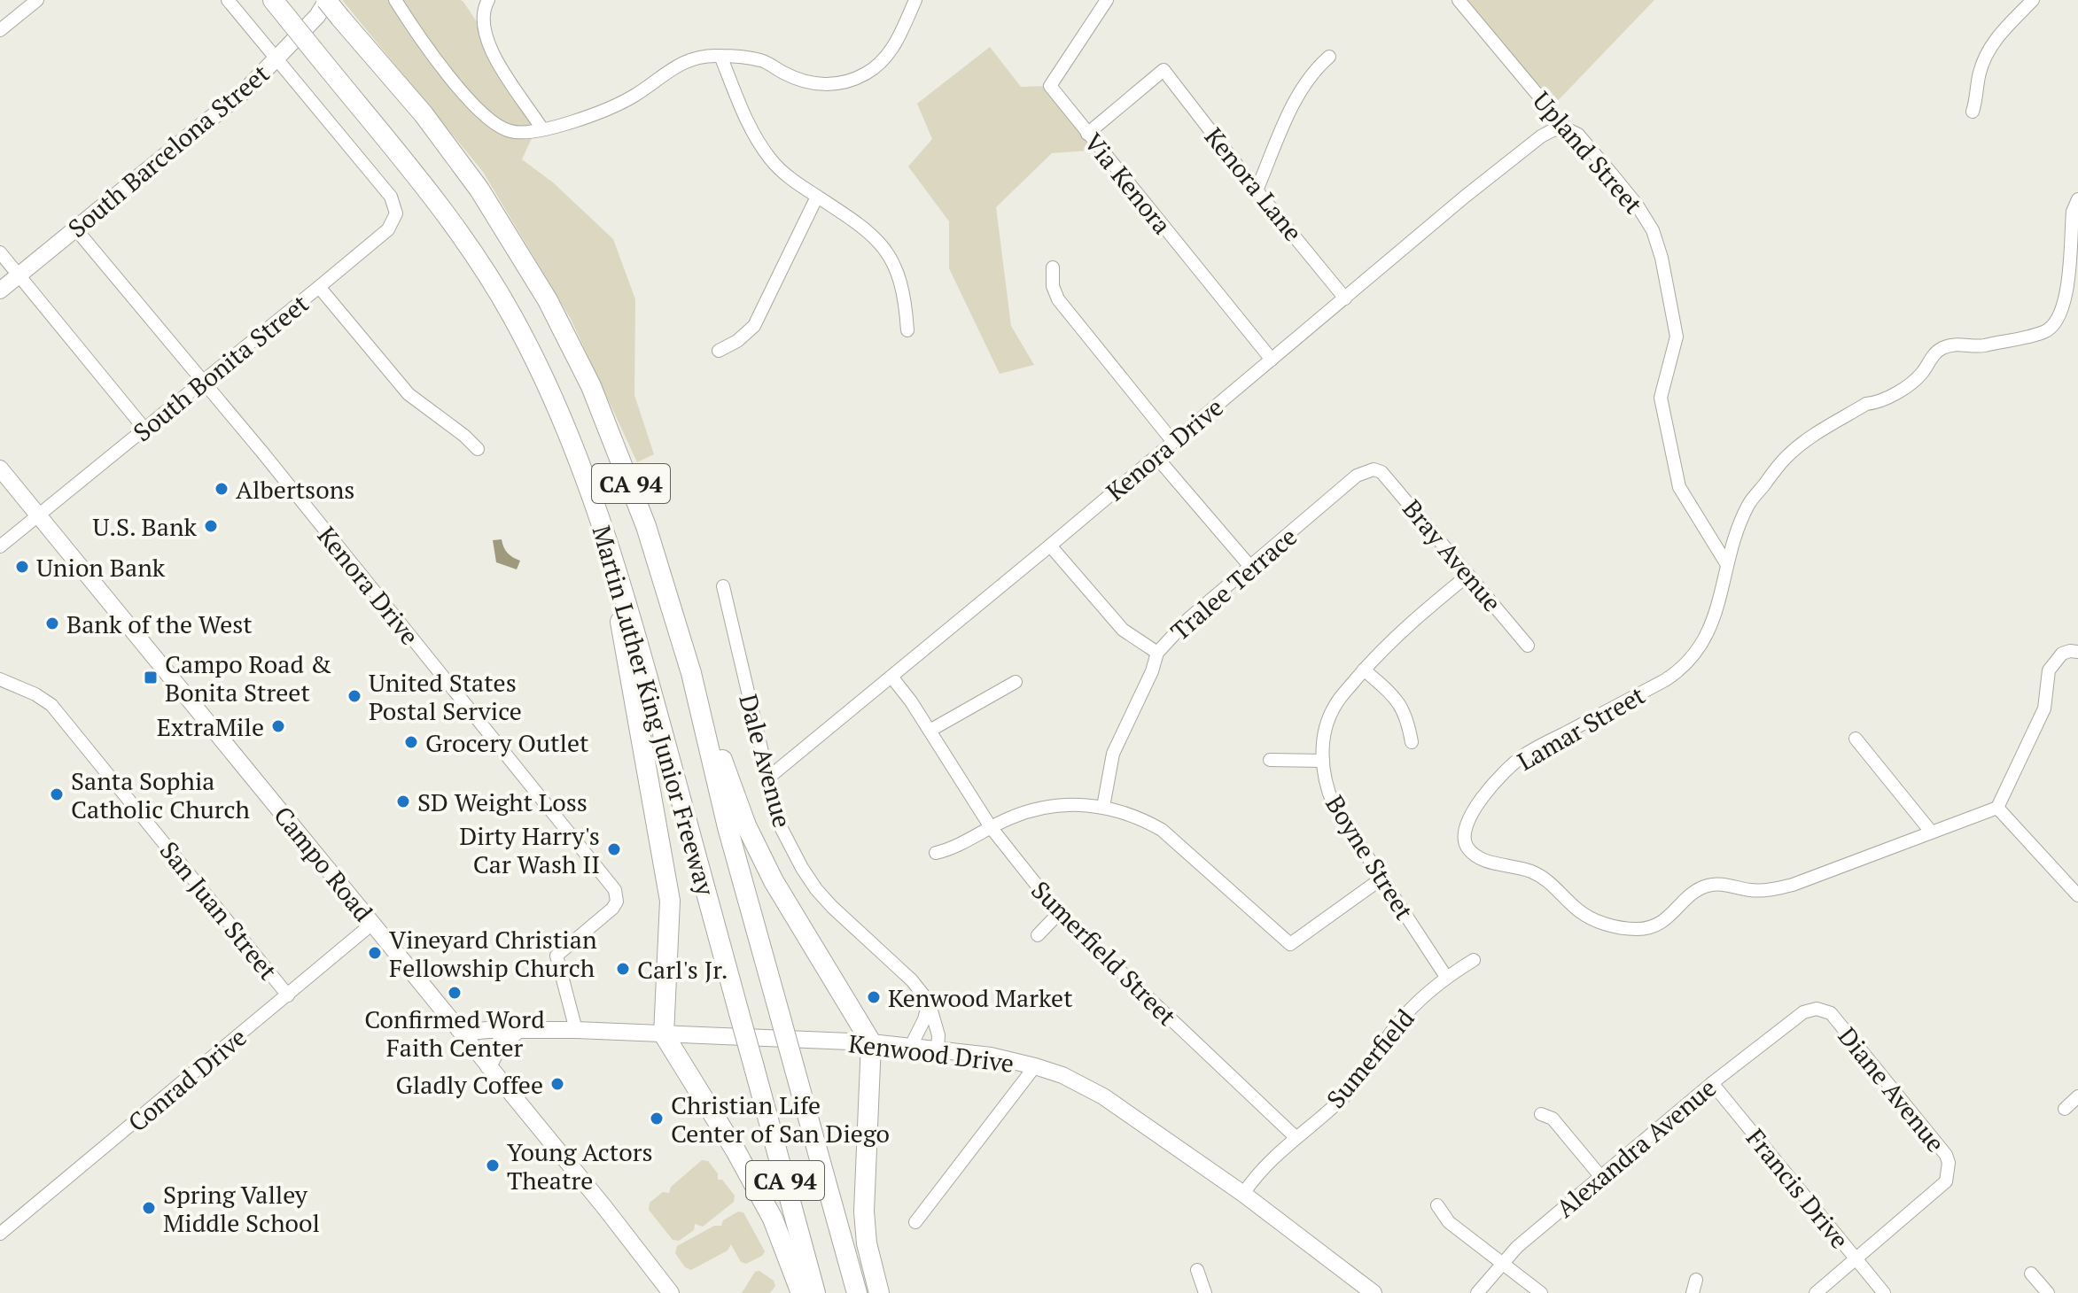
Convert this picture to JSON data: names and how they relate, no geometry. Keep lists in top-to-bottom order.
{
  "streets": {
    "highway": ["CA 94", "Martin Luther King Junior Freeway"],
    "main road": ["South Barcelona Street", "Campo Road", "Kenwood Drive"],
    "street": [
      "Upland Street",
      "Via Kenora",
      "Kenora Lane",
      "South Bonita Street",
      "Kenora Drive",
      "Bray Avenue",
      "Tralee Terrace",
      "Lamar Street",
      "Dale Avenue",
      "Boyne Street",
      "San Juan Street",
      "Sumerfield Street",
      "Sumerfield",
      "Conrad Drive",
      "Diane Avenue",
      "Alexandra Avenue",
      "Francis Drive"
    ]
  },
  "crossings": [
    ["South Barcelona Street", "South Bonita Street"],
    ["South Barcelona Street", "Martin Luther King Junior Freeway"],
    ["Upland Street", "Kenora Drive"],
    ["Upland Street", "Lamar Street"],
    ["Via Kenora", "Kenora Lane"],
    ["Via Kenora", "Kenora Drive"],
    ["Kenora Lane", "Kenora Drive"],
    ["South Bonita Street", "Kenora Drive"],
    ["South Bonita Street", "Campo Road"],
    ["Kenora Drive", "Dale Avenue"],
    ["Kenora Drive", "Sumerfield Street"],
    ["Kenora Drive", "Kenwood Drive"],
    ["Bray Avenue", "Tralee Terrace"],
    ["Bray Avenue", "Boyne Street"],
    ["Dale Avenue", "Kenwood Drive"],
    ["Boyne Street", "Sumerfield"],
    ["Campo Road", "Kenwood Drive"],
    ["Campo Road", "Conrad Drive"],
    ["San Juan Street", "Conrad Drive"],
    ["Sumerfield Street", "Sumerfield"],
    ["Kenwood Drive", "Sumerfield"],
    ["Diane Avenue", "Alexandra Avenue"],
    ["Diane Avenue", "Francis Drive"],
    ["Alexandra Avenue", "Francis Drive"]
  ],
  "places": {
    "other": [
      "Albertsons",
      "U.S. Bank",
      "Union Bank",
      "Bank of the West",
      "United States Postal Service",
      "ExtraMile",
      "Grocery Outlet",
      "Santa Sophia Catholic Church",
      "SD Weight Loss",
      "Dirty Harry's Car Wash II",
      "Vineyard Christian Fellowship Church",
      "Carl's Jr.",
      "Confirmed Word Faith Center",
      "Kenwood Market",
      "Gladly Coffee",
      "Christian Life Center of San Diego",
      "Young Actors Theatre",
      "Spring Valley Middle School"
    ],
    "transit": ["Campo Road & Bonita Street"]
  }
}
